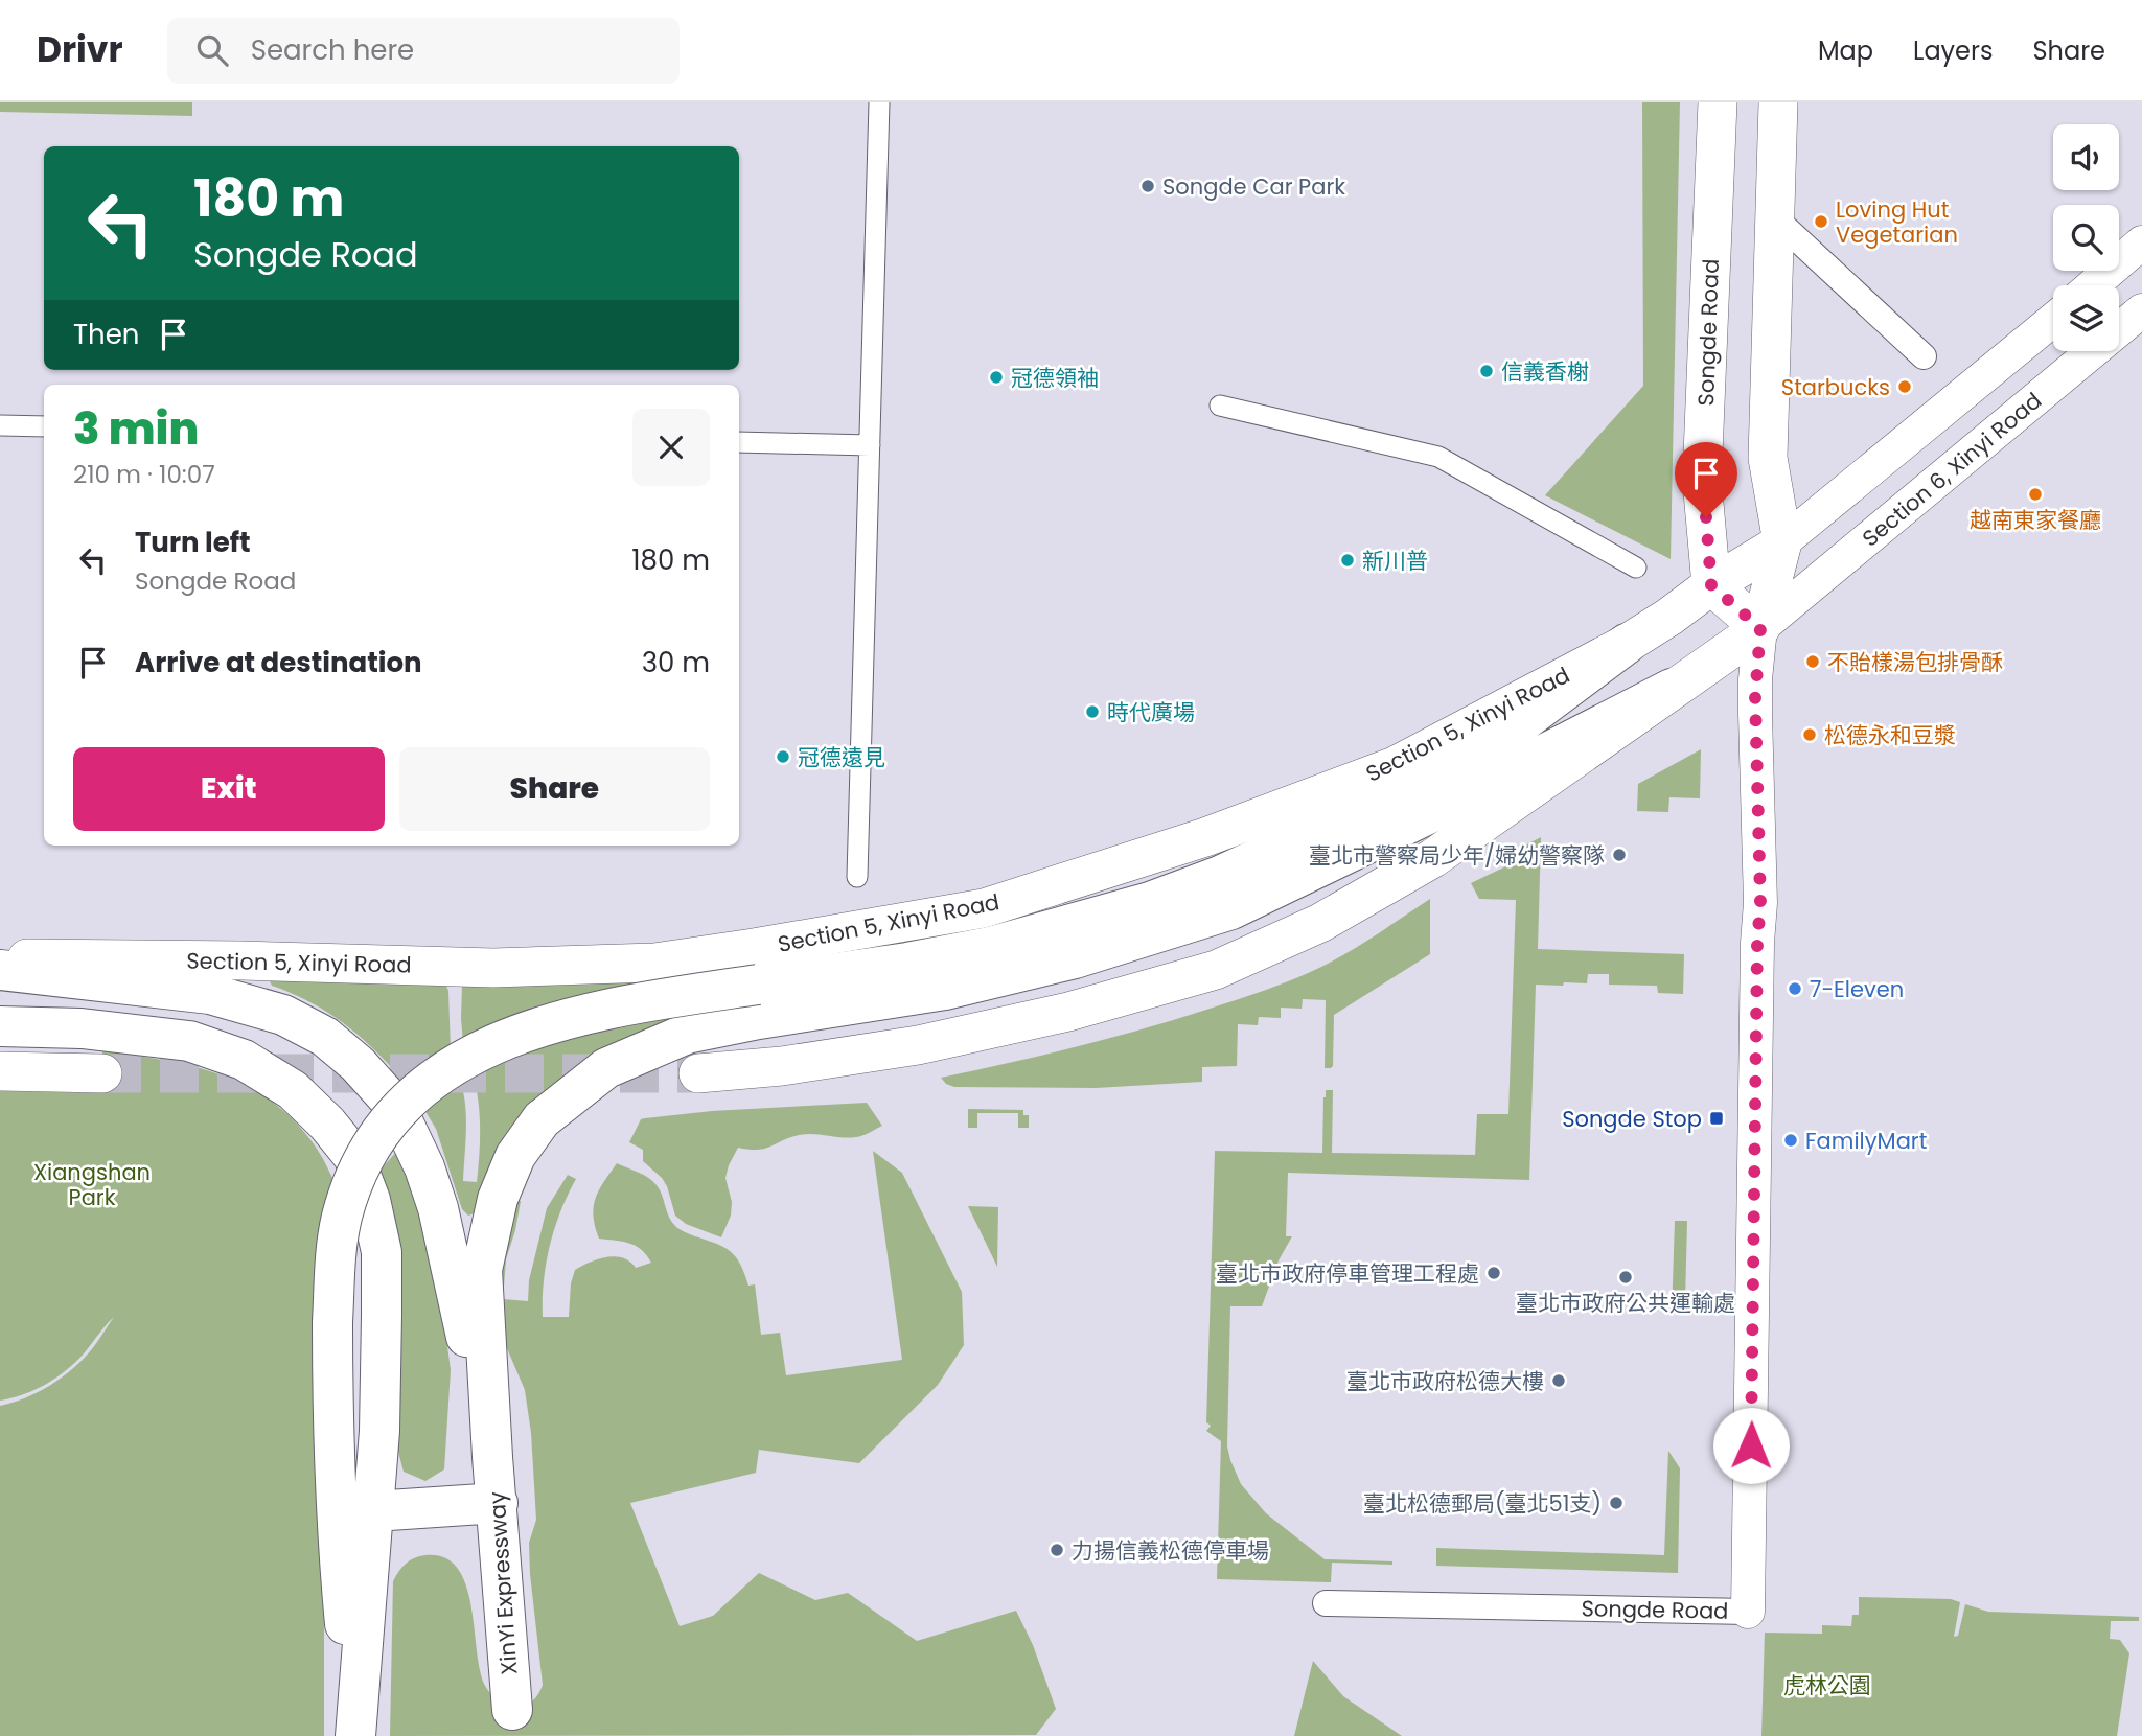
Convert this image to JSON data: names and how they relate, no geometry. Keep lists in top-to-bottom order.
{
  "streets": {
    "highway": ["XinYi Expressway"],
    "main road": ["Songde Road", "Section 5, Xinyi Road"],
    "street": ["Section 6, Xinyi Road"]
  },
  "crossings": [
    ["Songde Road", "Section 6, Xinyi Road"],
    ["Songde Road", "Section 5, Xinyi Road"]
  ],
  "parks": ["Xiangshan Park", "虎林公園"],
  "places": {
    "other": [
      "Songde Car Park",
      "Loving Hut Vegetarian",
      "信義香榭",
      "冠德領袖",
      "Starbucks",
      "越南東家餐廳",
      "新川普",
      "不貽樣湯包排骨酥",
      "時代廣場",
      "松德永和豆漿",
      "冠德遠見",
      "臺北市警察局少年/婦幼警察隊",
      "7-Eleven",
      "FamilyMart",
      "臺北市政府停車管理工程處",
      "臺北市政府公共運輸處",
      "臺北市政府松德大樓",
      "臺北松德郵局(臺北51支)",
      "力揚信義松德停車場"
    ],
    "transit": ["Songde Stop"]
  },
  "page": {
    "header": "Drivr",
    "search": "Search here",
    "nav": ["Map", "Layers", "Share"],
    "turn": ["180 m", "Songde Road"],
    "then": "Then",
    "heading": ["3 min", "210 m · 10:07"],
    "list": [
      {
        "name": "Turn left",
        "note": "Songde Road",
        "value": "180 m"
      },
      {
        "name": "Arrive at destination",
        "value": "30 m"
      }
    ],
    "buttons": ["Exit", "Share"]
  }
}
